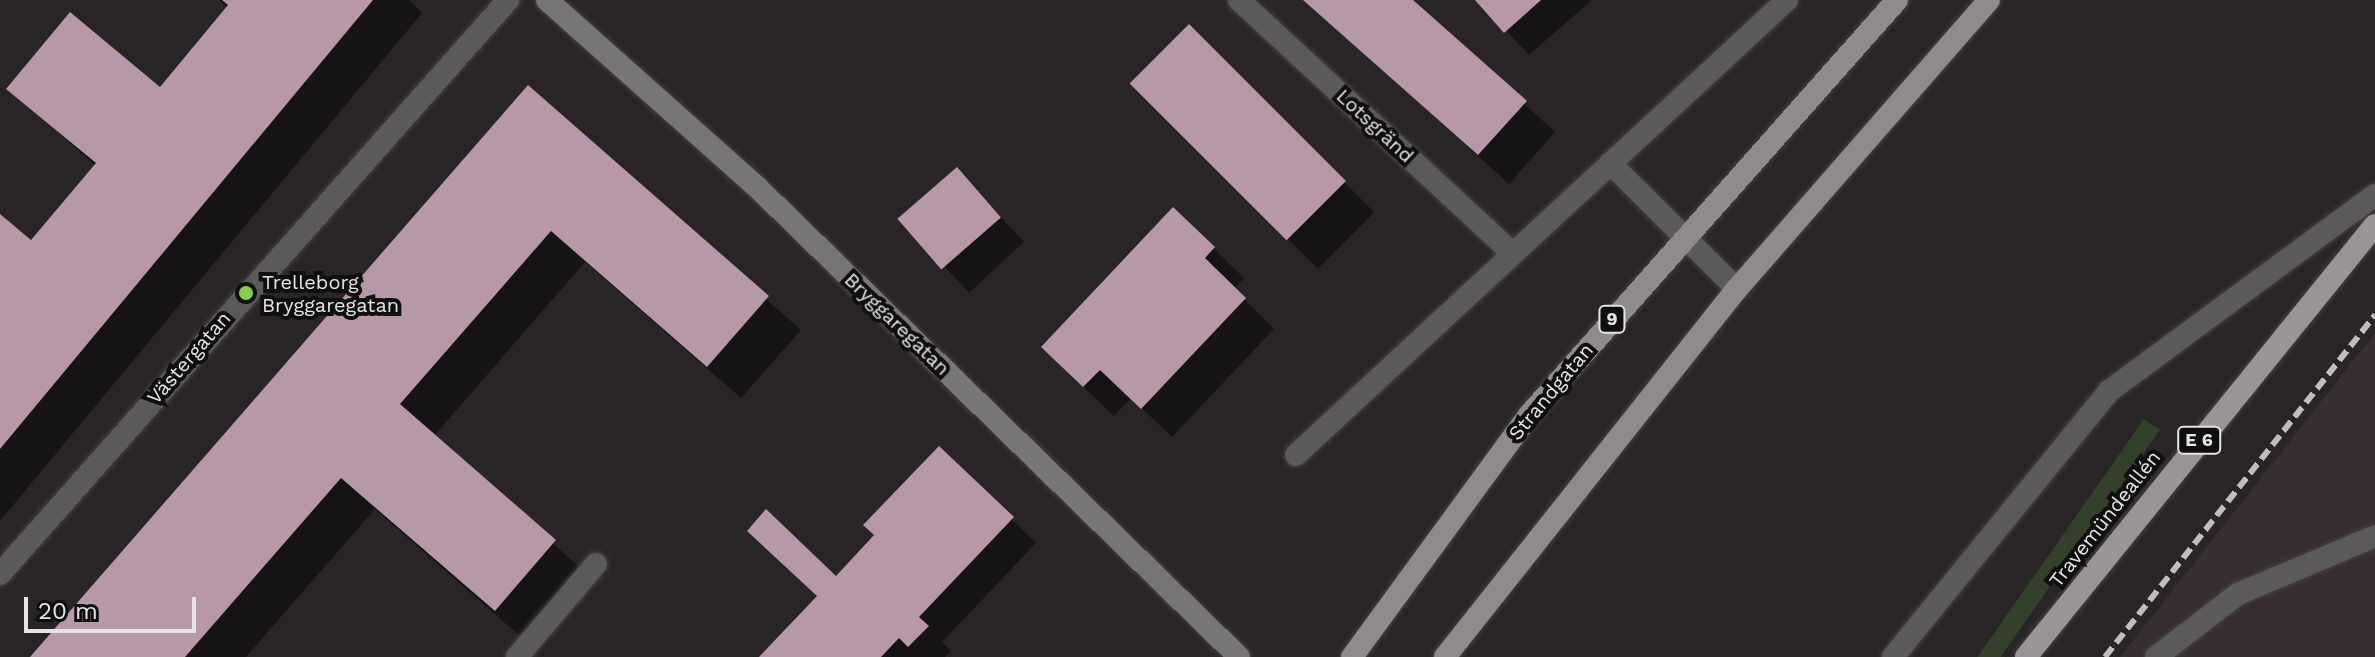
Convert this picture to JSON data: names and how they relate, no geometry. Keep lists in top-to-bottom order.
{
  "streets": {
    "highway": ["E 6", "Travemündeallén"],
    "main road": ["9", "Bryggaregatan", "Strandgatan"],
    "street": ["Lotsgränd", "Västergatan"]
  },
  "places": ["Trelleborg Bryggaregatan"],
  "scale_bar": "20 m"
}
